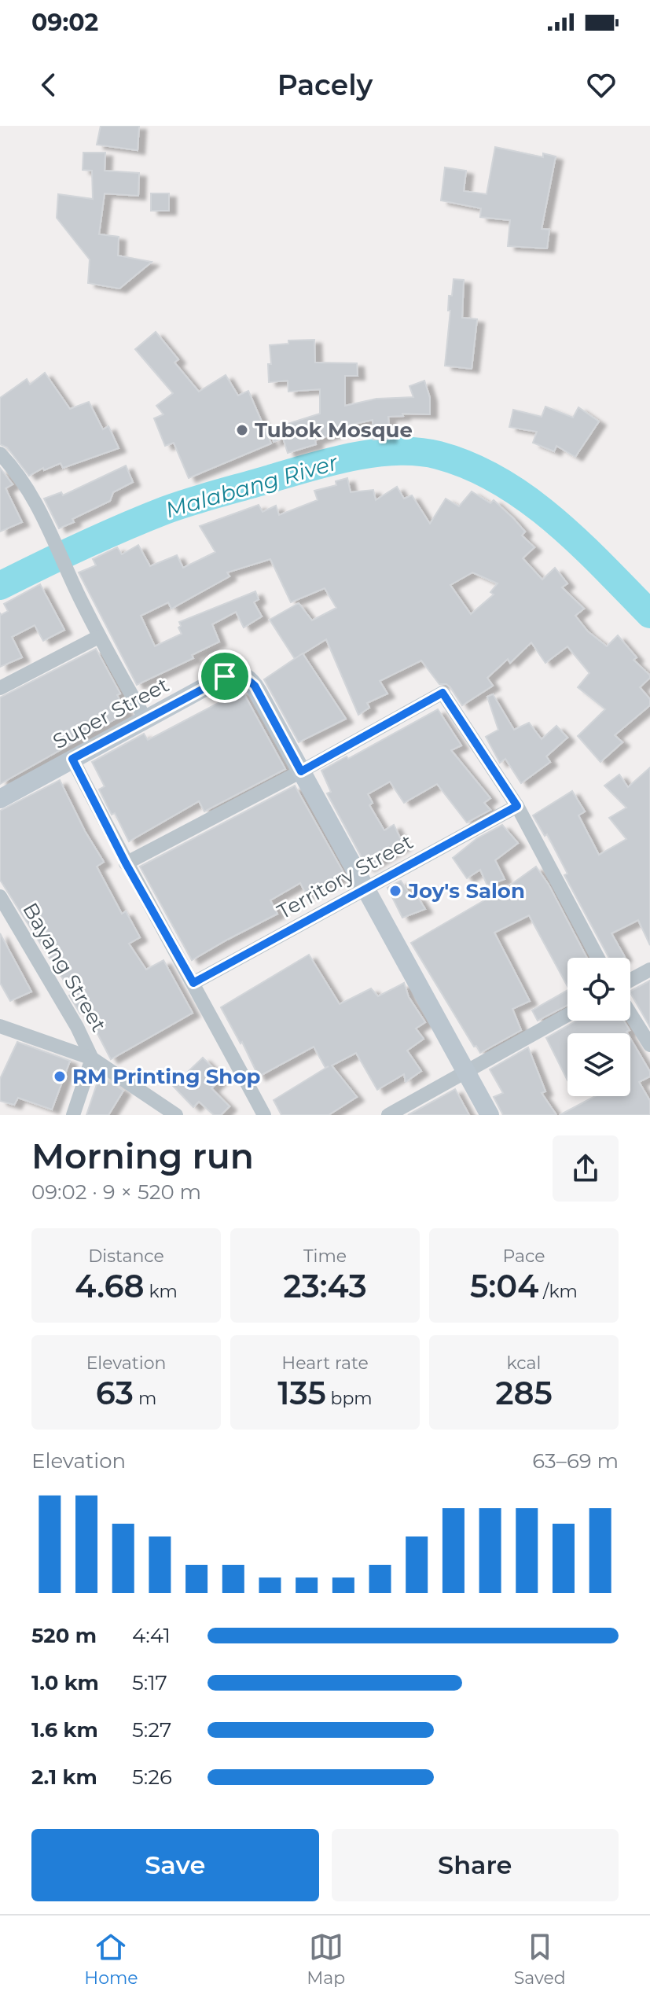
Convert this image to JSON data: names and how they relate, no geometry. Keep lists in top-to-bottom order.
{
  "streets": {
    "street": ["Super Street", "Territory Street", "Bayang Street"]
  },
  "water": ["Malabang River"],
  "places": ["Tubok Mosque", "Joy's Salon", "RM Printing Shop"],
  "page": {
    "status": "09:02",
    "header": "Pacely",
    "heading": ["Morning run", "09:02 · 9 × 520 m"],
    "stats": [
      ["Distance", "4.68 km"],
      ["Time", "23:43"],
      ["Pace", "5:04 /km"],
      ["Elevation", "63 m"],
      ["Heart rate", "135 bpm"],
      ["kcal", "285"]
    ],
    "chart": ["Elevation", "63–69 m"],
    "list": [
      {
        "name": "520 m",
        "note": "4:41"
      },
      {
        "name": "1.0 km",
        "note": "5:17"
      },
      {
        "name": "1.6 km",
        "note": "5:27"
      },
      {
        "name": "2.1 km",
        "note": "5:26"
      }
    ],
    "buttons": ["Save", "Share"],
    "tabs": ["Home", "Map", "Saved"]
  }
}
